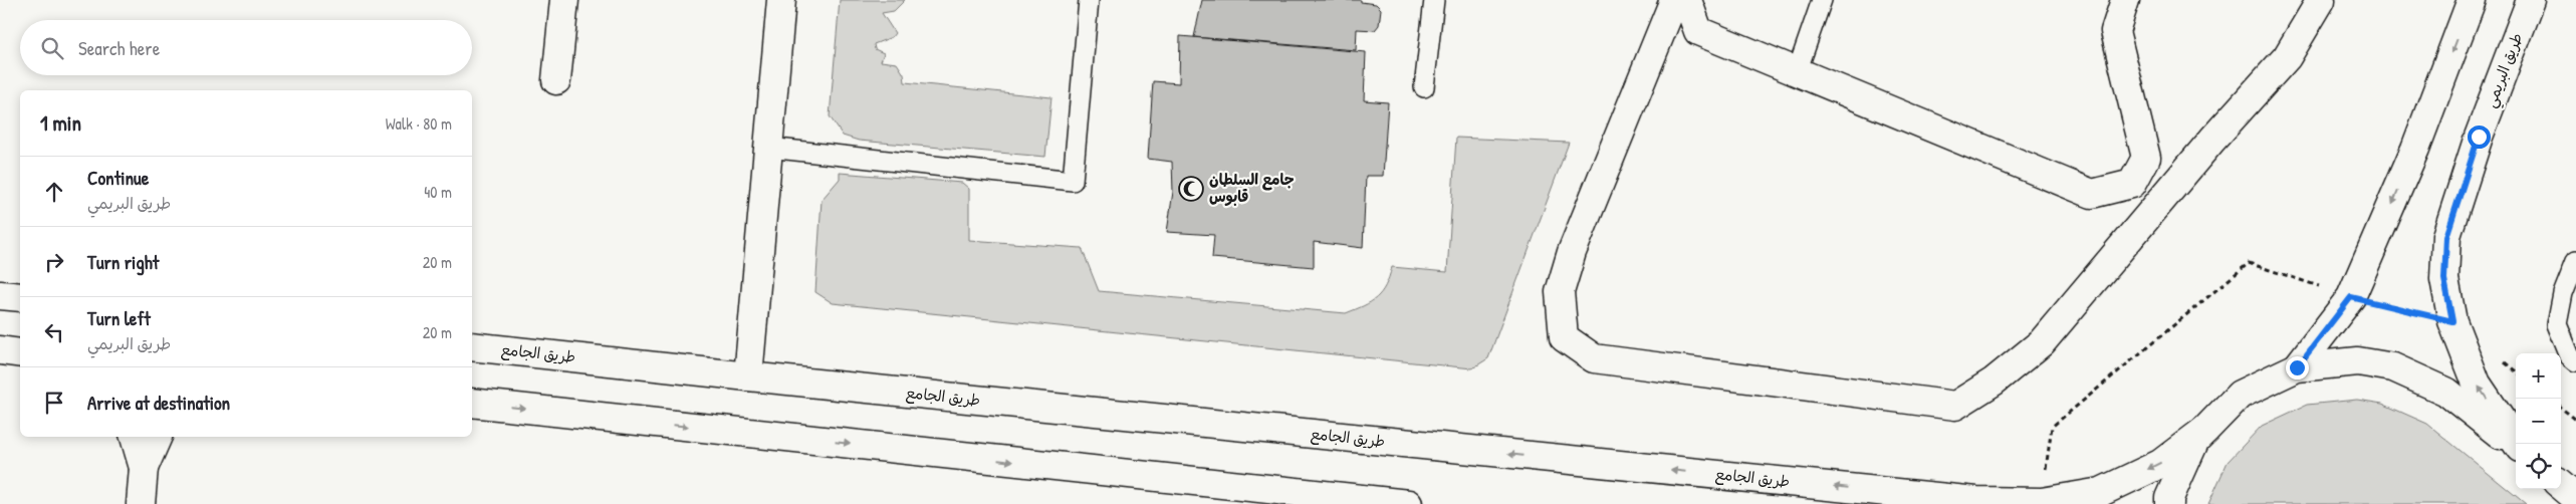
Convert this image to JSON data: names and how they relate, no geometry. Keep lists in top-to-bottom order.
{
  "streets": {
    "main road": ["طريق البريمي", "طريق الجامع"]
  },
  "places": {
    "mosque": ["جامع السلطان قابوس"]
  },
  "page": {
    "search": "Search here",
    "heading": ["1 min", "Walk · 80 m"],
    "list": [
      ["Continue", "طريق البريمي", "40 m"],
      ["Turn right", "20 m"],
      ["Turn left", "طريق البريمي", "20 m"],
      "Arrive at destination"
    ],
    "map_buttons": ["+", "−"]
  }
}
